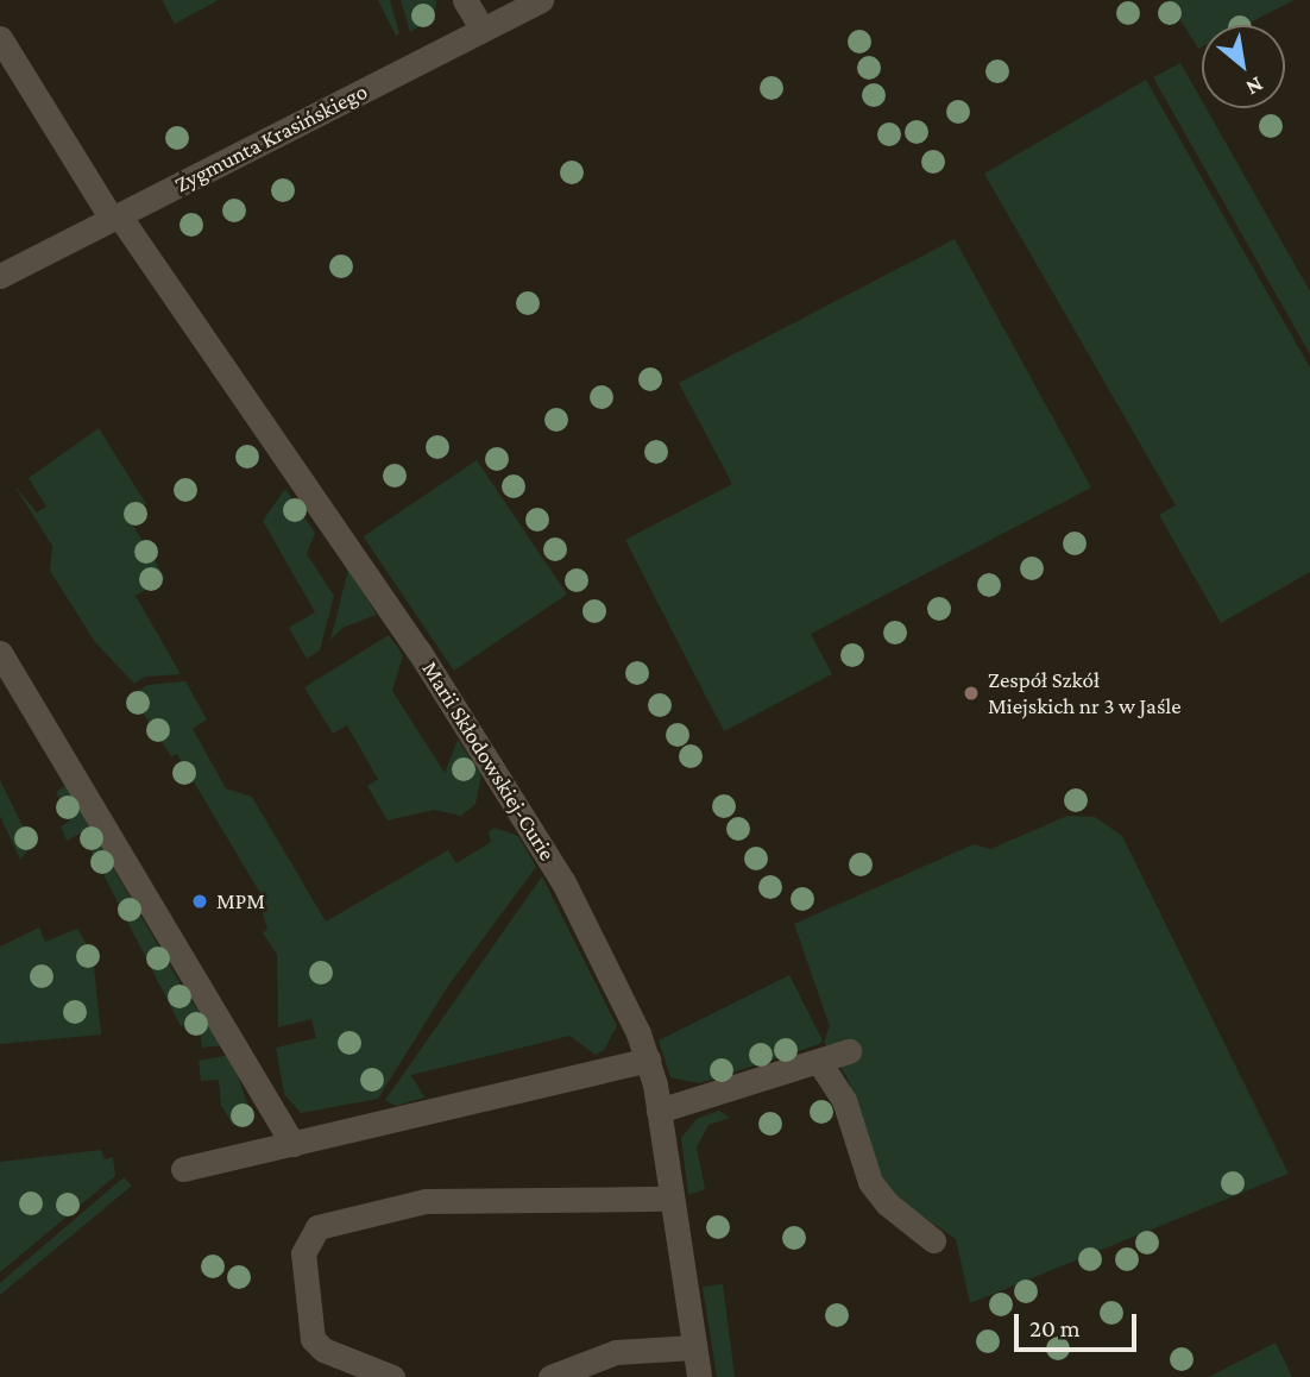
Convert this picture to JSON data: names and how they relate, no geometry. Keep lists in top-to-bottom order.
{
  "streets": {
    "street": ["Zygmunta Krasińskiego", "Marii Skłodowskiej-Curie"]
  },
  "crossings": [
    ["Zygmunta Krasińskiego", "Marii Skłodowskiej-Curie"]
  ],
  "places": ["Zespół Szkół Miejskich nr 3 w Jaśle", "MPM"],
  "scale_bar": "20 m",
  "north": "bottom right"
}
